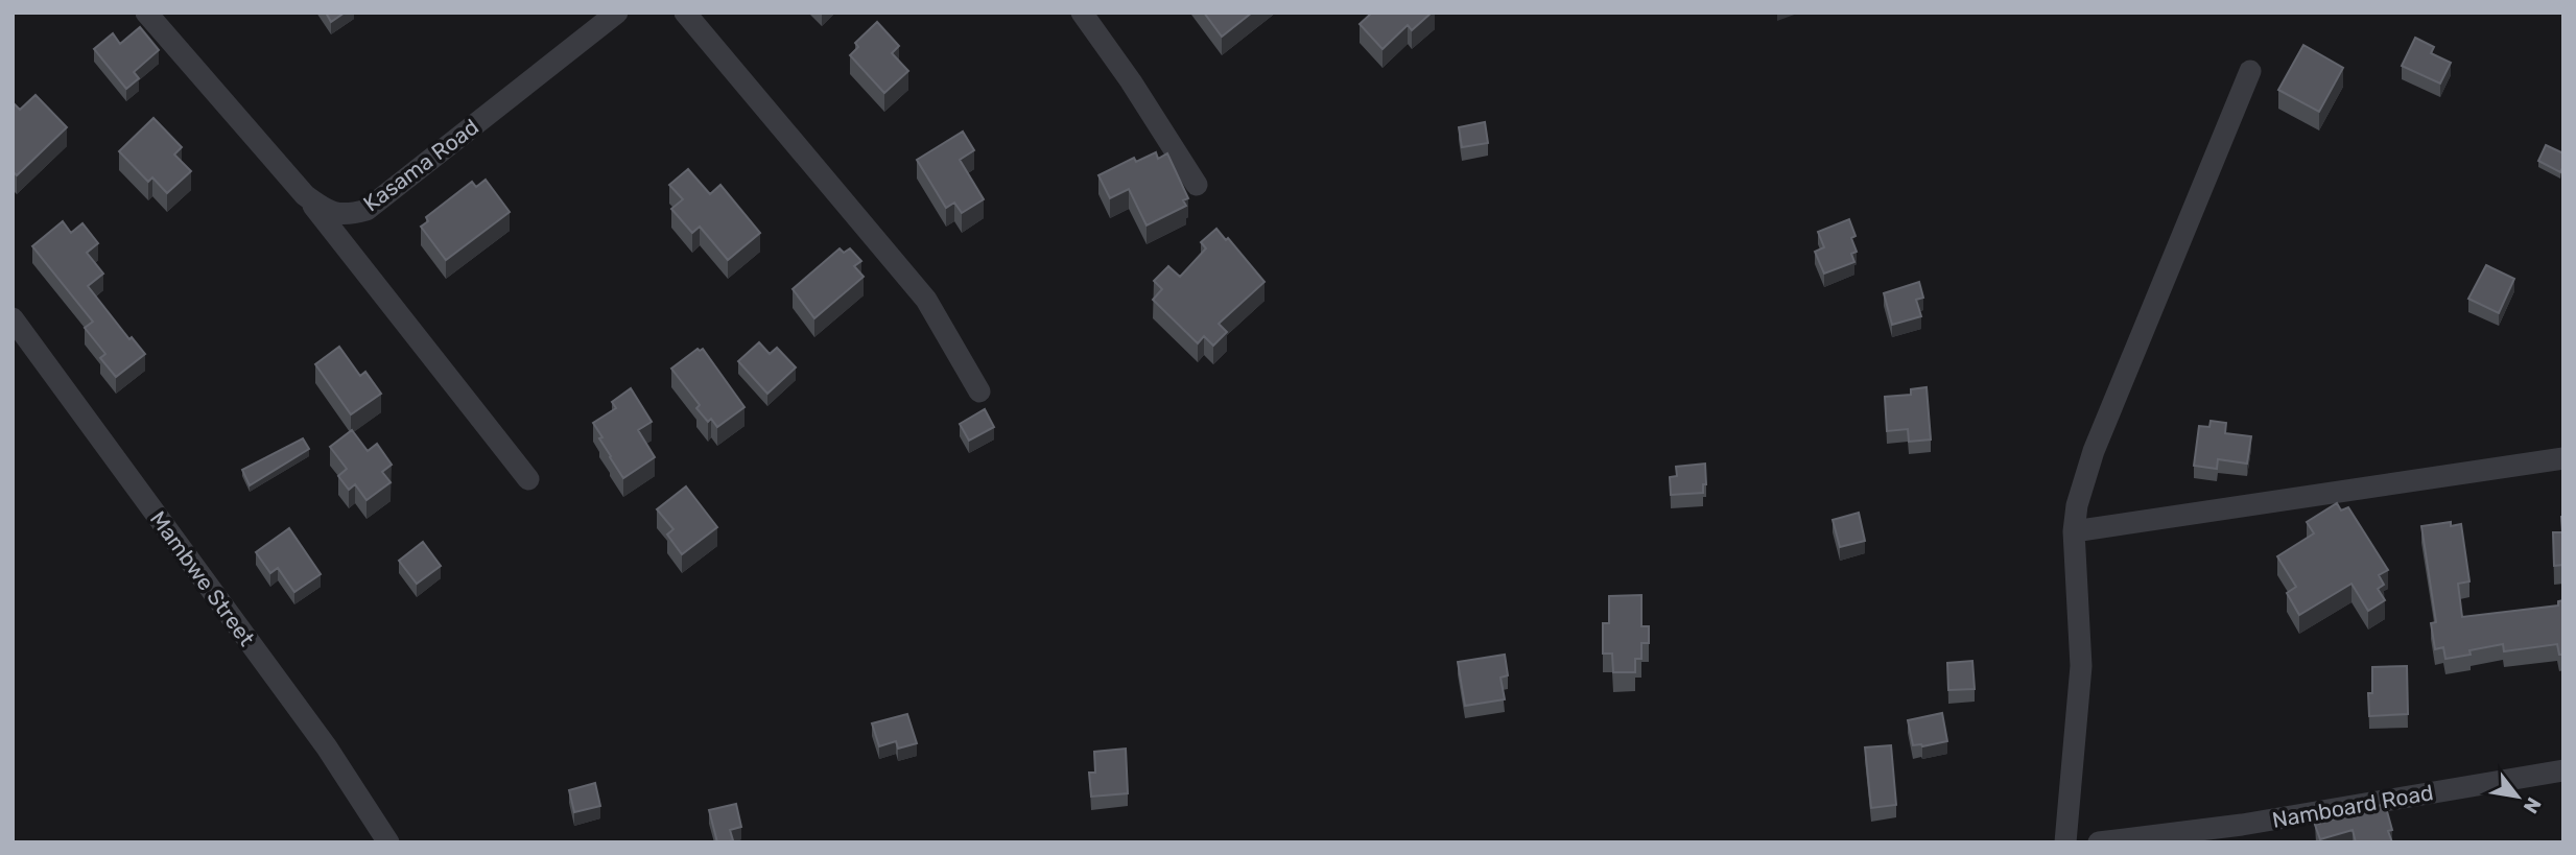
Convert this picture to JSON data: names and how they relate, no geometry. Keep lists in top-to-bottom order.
{
  "streets": {
    "street": ["Kasama Road", "Mambwe Street", "Namboard Road"]
  },
  "north": "bottom right"
}
